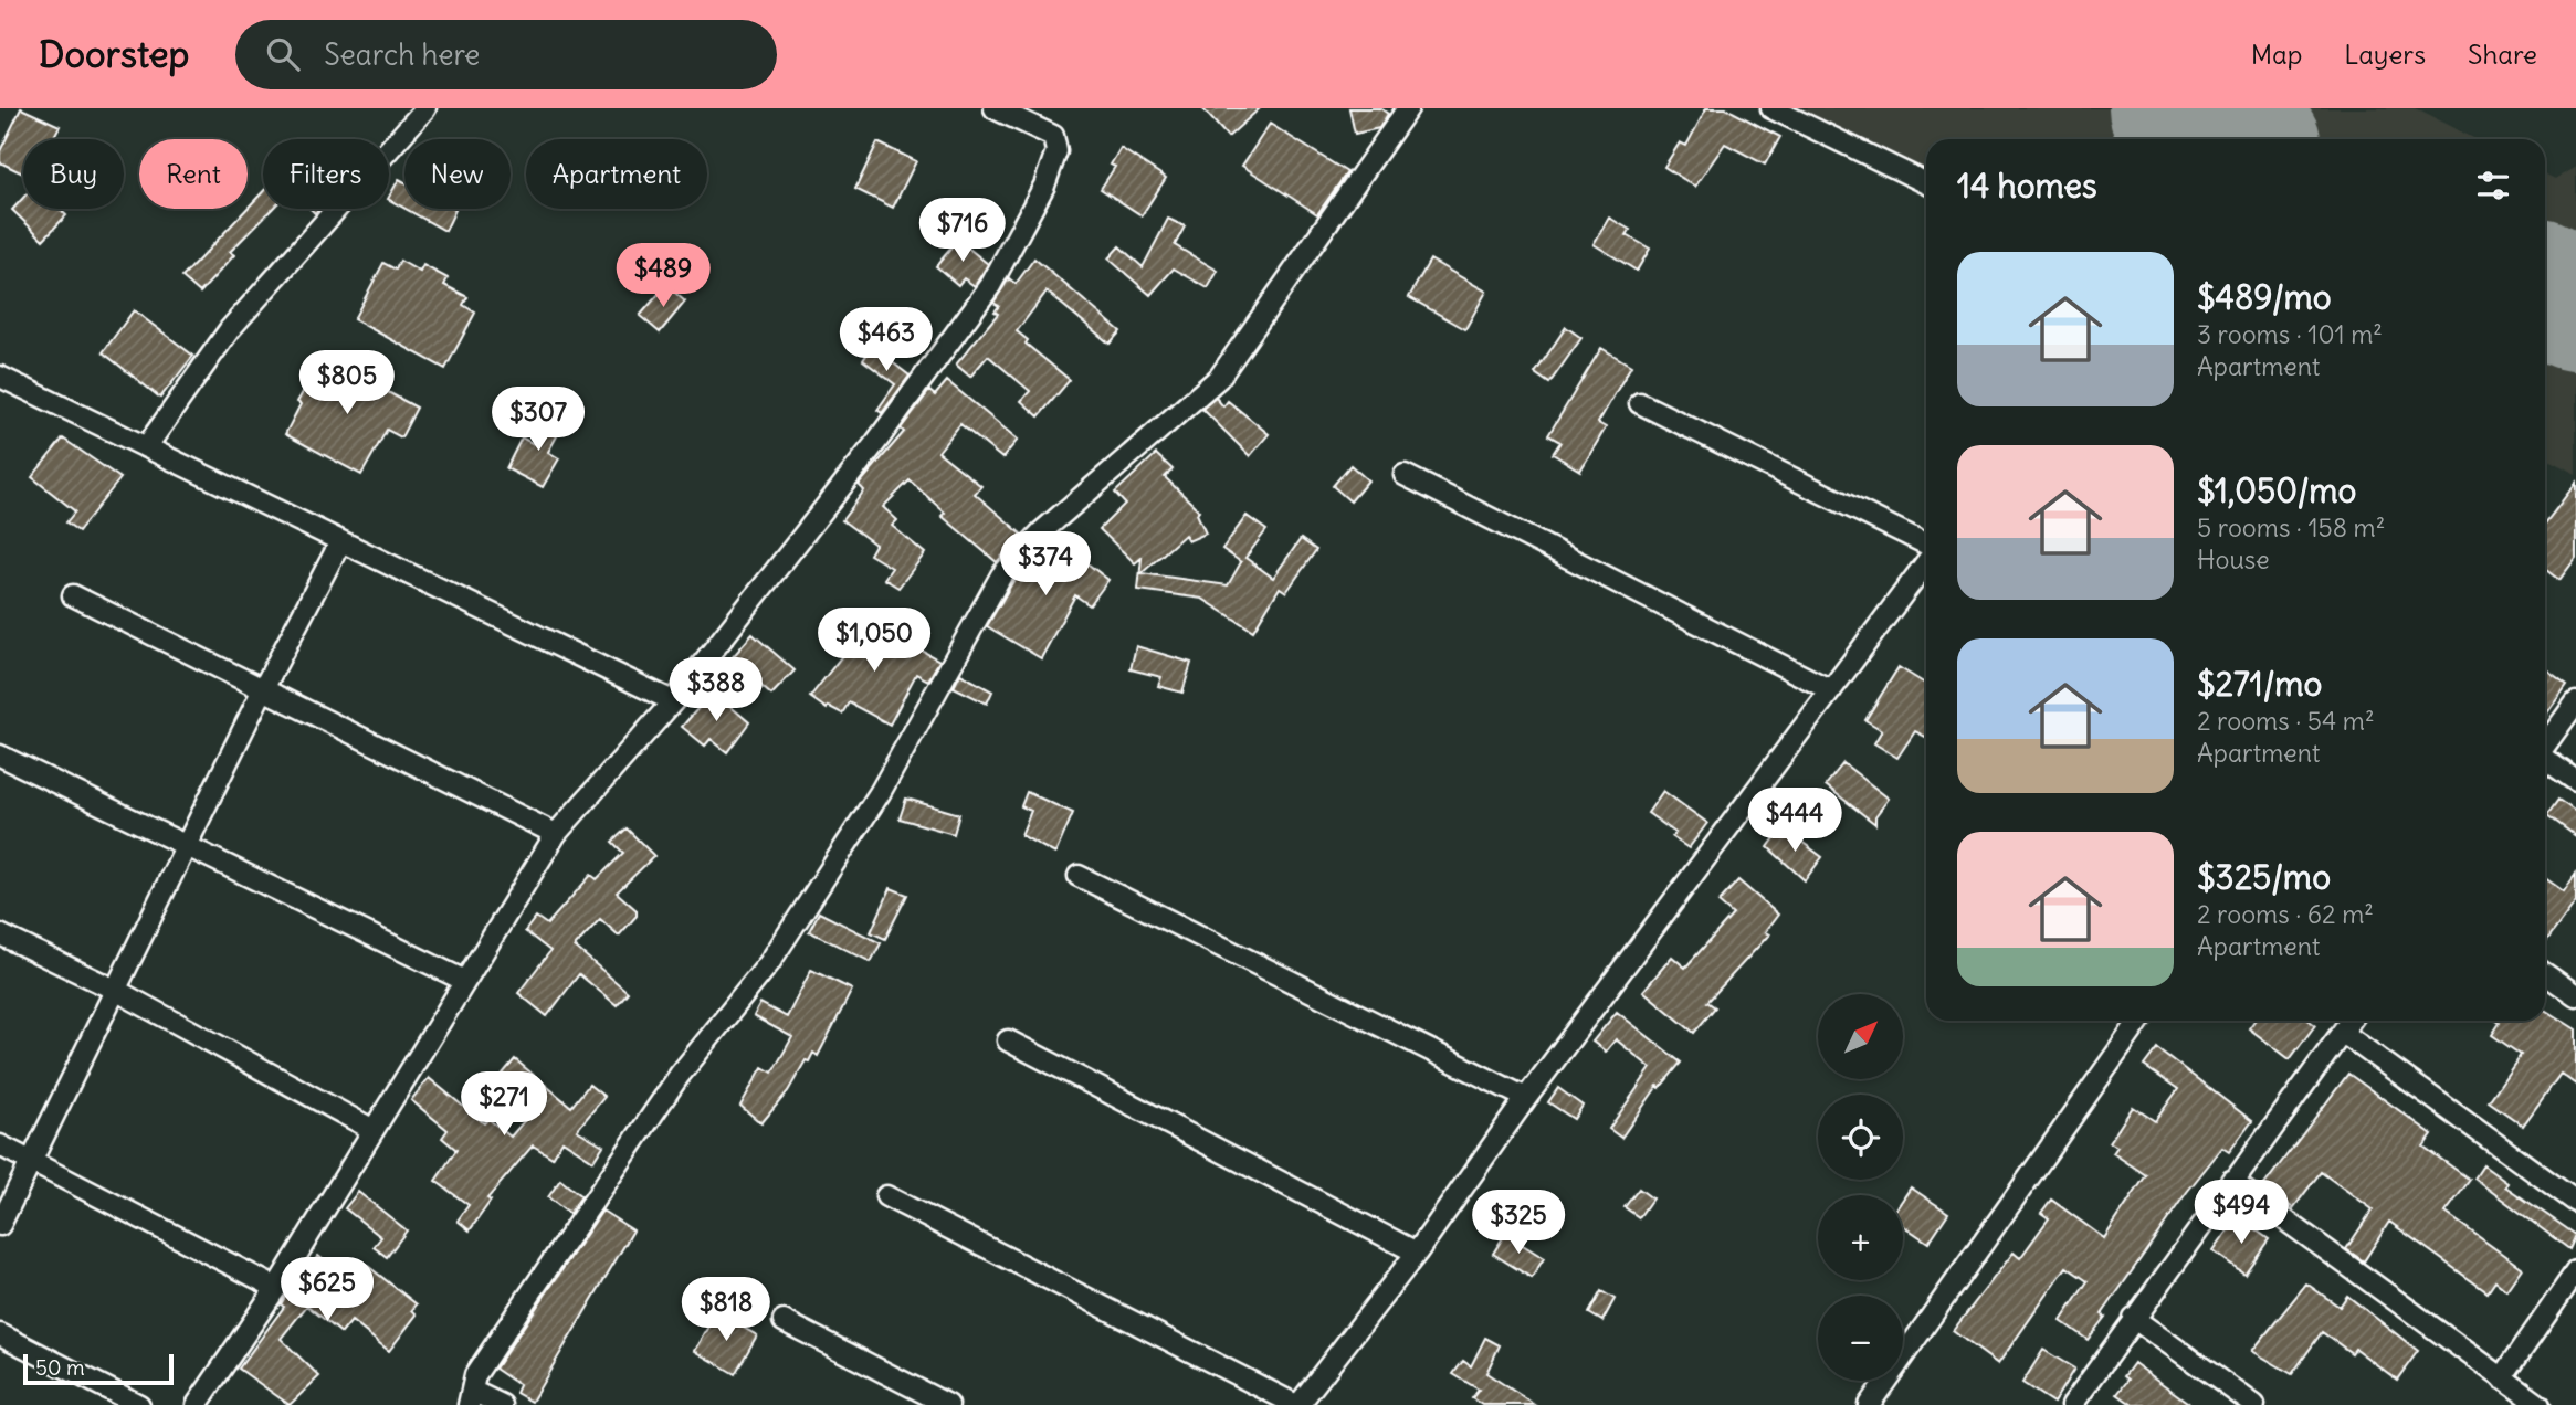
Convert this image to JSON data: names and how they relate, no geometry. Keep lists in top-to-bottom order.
{
  "scale_bar": "50 m",
  "north": "top right",
  "page": {
    "header": "Doorstep",
    "search": "Search here",
    "nav": ["Map", "Layers", "Share"],
    "chip": [
      "Buy",
      "Rent",
      "Filters",
      "New",
      "Apartment"
    ],
    "heading": "14 homes",
    "price": [
      "$716",
      "$489",
      "$463",
      "$805",
      "$307",
      "$374",
      "$1,050",
      "$388",
      "$444",
      "$271",
      "$494",
      "$325",
      "$625",
      "$818"
    ],
    "list": [
      {
        "name": "$489/mo",
        "note": "3 rooms · 101 m² · Apartment"
      },
      {
        "name": "$1,050/mo",
        "note": "5 rooms · 158 m² · House"
      },
      {
        "name": "$271/mo",
        "note": "2 rooms · 54 m² · Apartment"
      },
      {
        "name": "$325/mo",
        "note": "2 rooms · 62 m² · Apartment"
      }
    ],
    "map_buttons": ["+", "−"],
    "scale": "50 m"
  }
}
